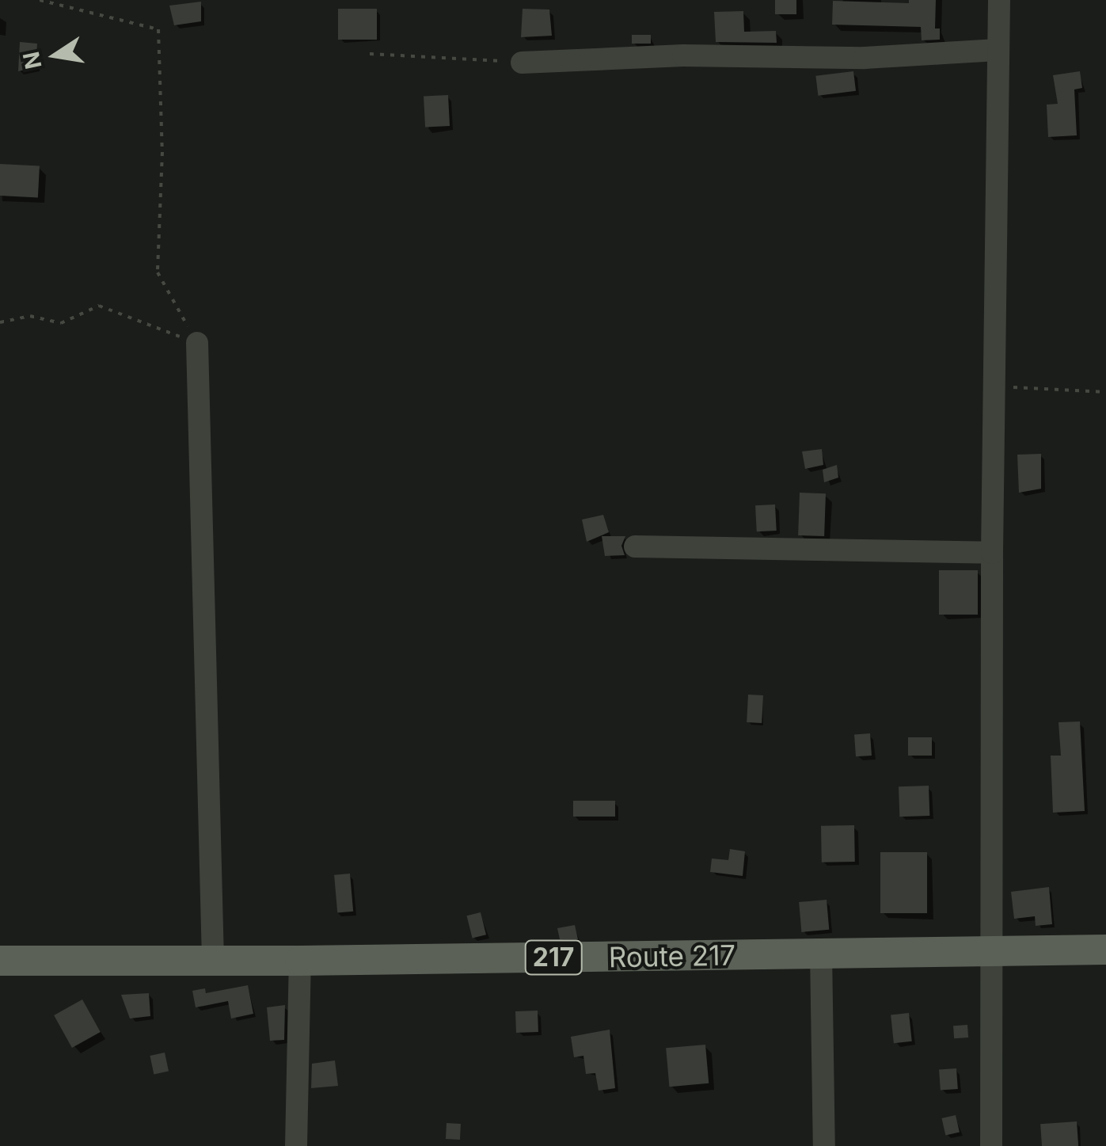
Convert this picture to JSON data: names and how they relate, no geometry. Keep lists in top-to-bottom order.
{
  "streets": {
    "main road": ["Route 217", "217"]
  },
  "north": "left"
}
